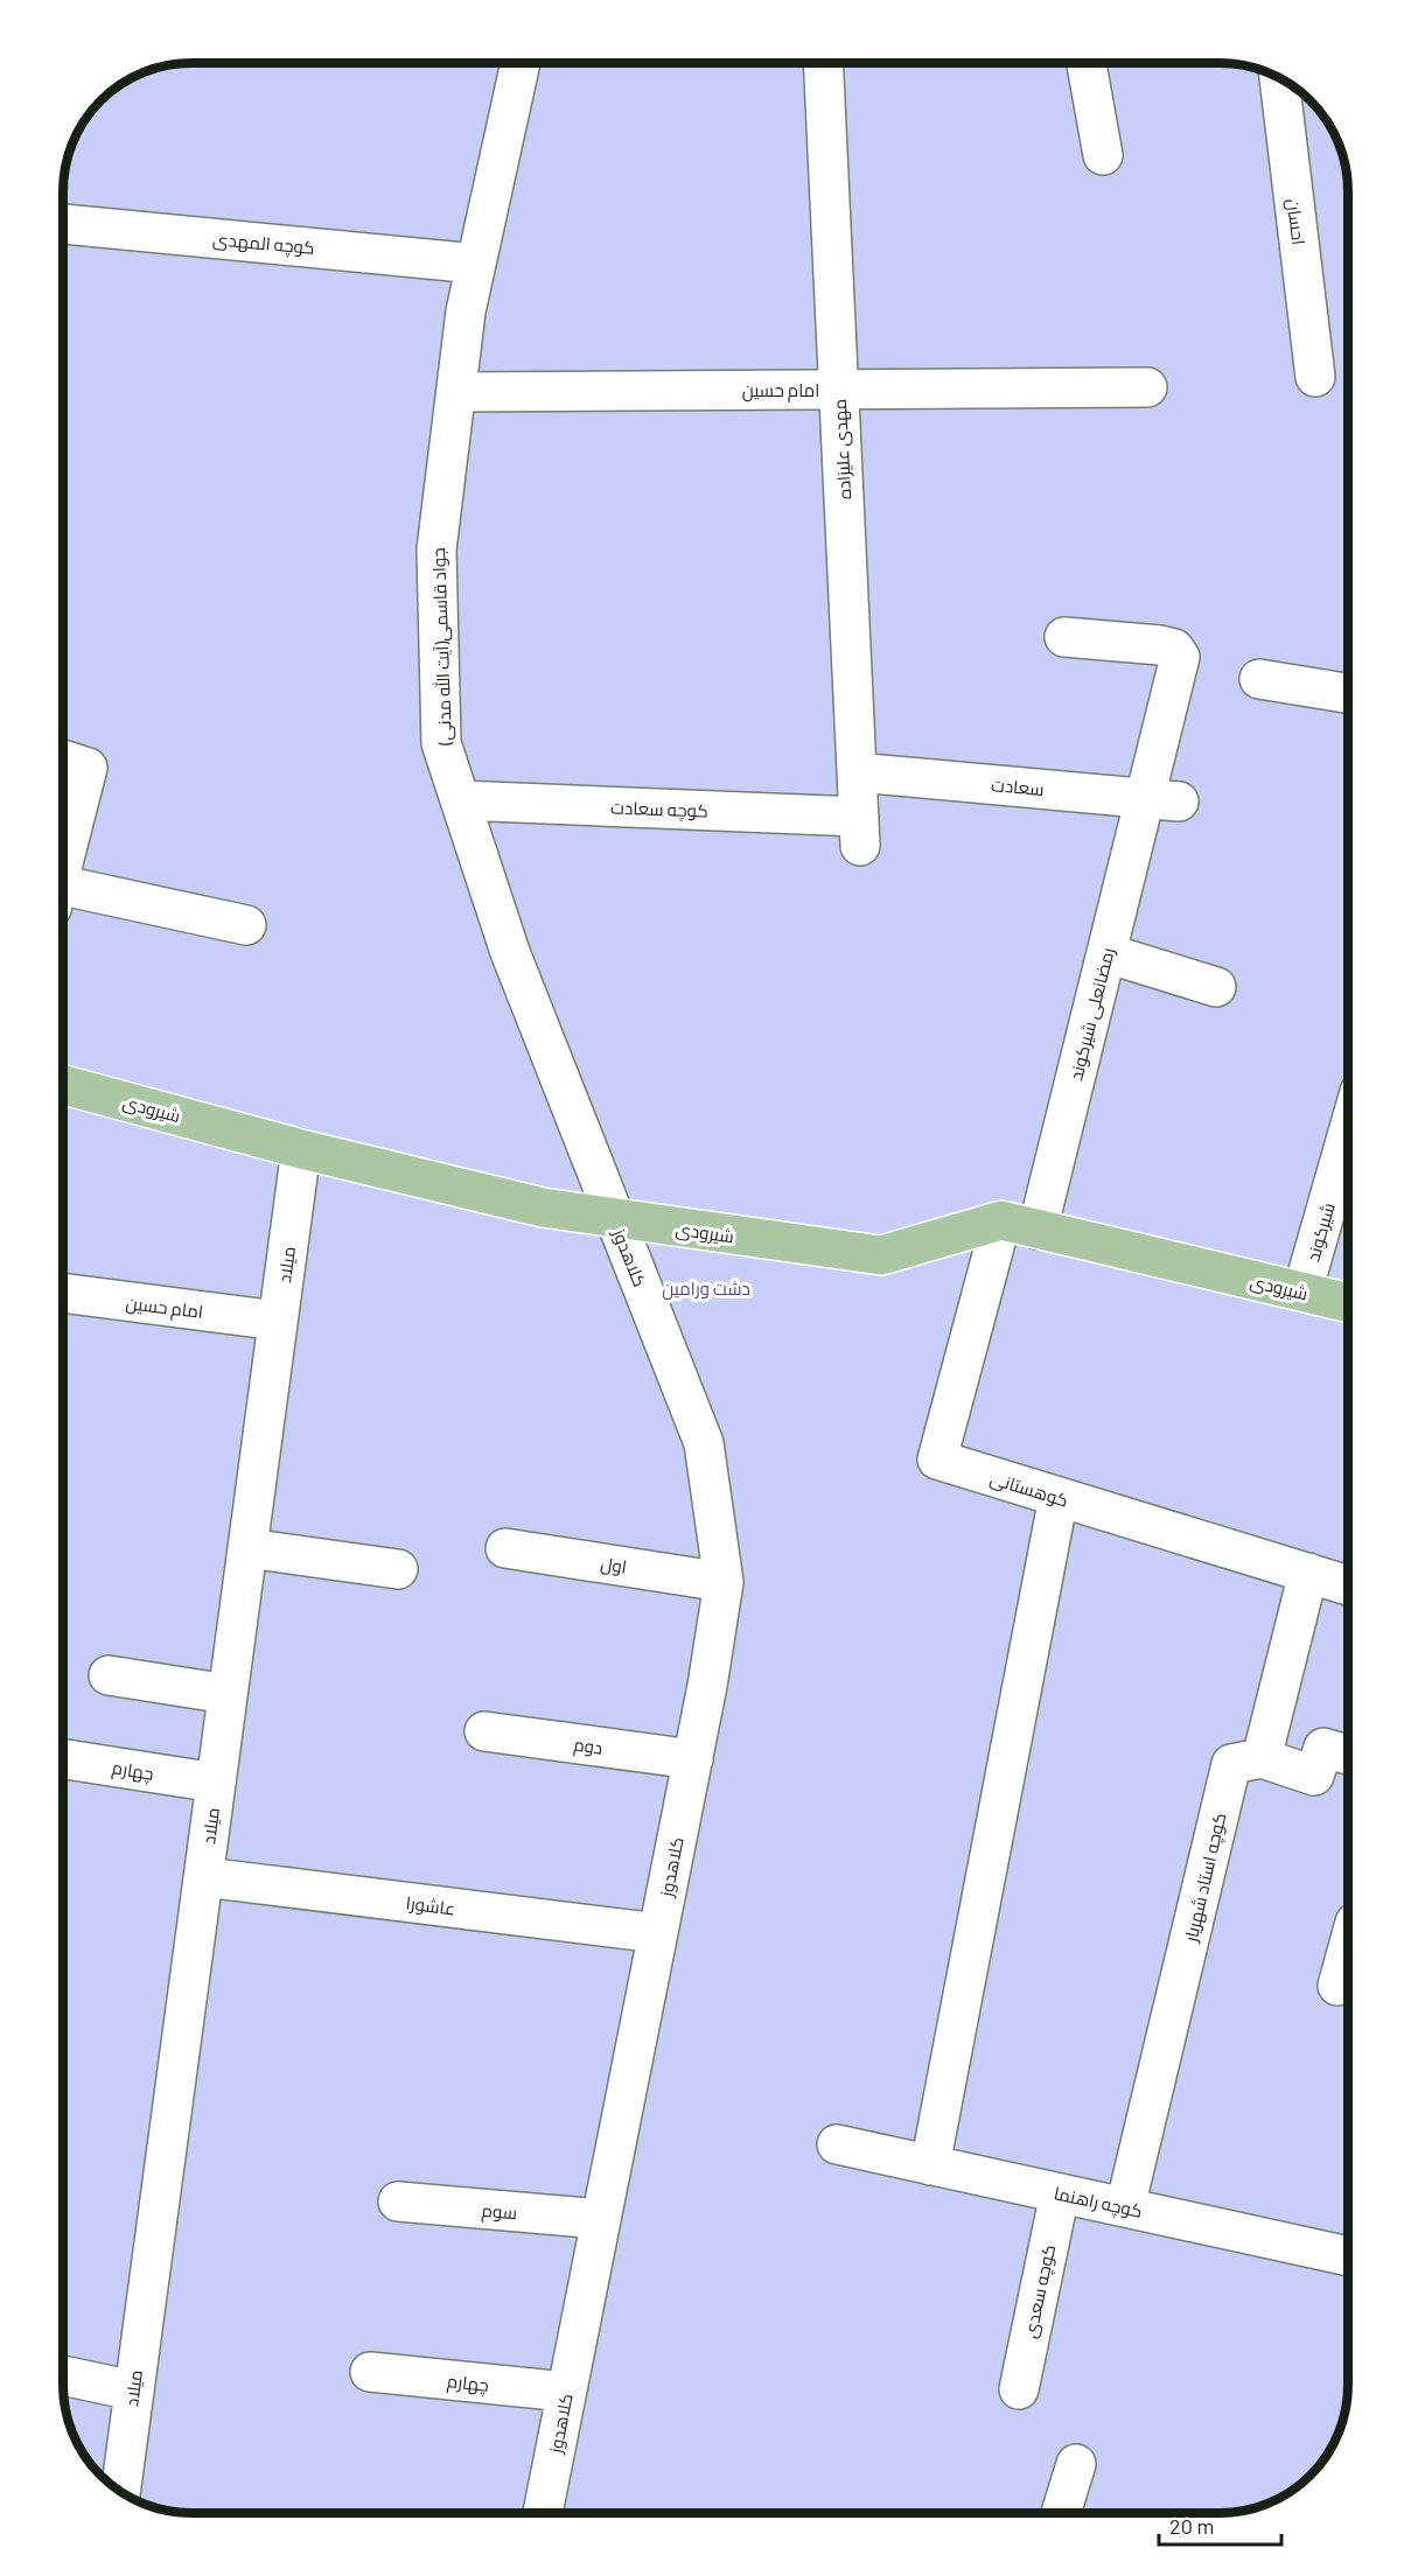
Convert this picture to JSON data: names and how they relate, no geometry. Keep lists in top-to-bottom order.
{
  "streets": {
    "main road": ["شیرودی"],
    "street": [
      "احسان",
      "کوچه المهدی",
      "امام حسین",
      "مهدی علیزاده",
      "جواد قاسمی(آیت الله مدنی)",
      "سعادت",
      "کوچه سعادت",
      "رمضانعلی شیرکوند",
      "شیرکوند",
      "کلاهدوز",
      "میلاد",
      "کوهستانی",
      "اول",
      "دوم",
      "چهارم",
      "کوچه استاد شهریار",
      "عاشورا",
      "کوچه راهنما",
      "سوم",
      "کوچه سعدی"
    ]
  },
  "crossings": [
    ["کوچه المهدی", "جواد قاسمی(آیت الله مدنی)"],
    ["امام حسین", "مهدی علیزاده"],
    ["امام حسین", "جواد قاسمی(آیت الله مدنی)"],
    ["امام حسین", "میلاد"],
    ["مهدی علیزاده", "سعادت"],
    ["مهدی علیزاده", "کوچه سعادت"],
    ["جواد قاسمی(آیت الله مدنی)", "کوچه سعادت"],
    ["جواد قاسمی(آیت الله مدنی)", "شیرودی"],
    ["جواد قاسمی(آیت الله مدنی)", "کلاهدوز"],
    ["سعادت", "رمضانعلی شیرکوند"],
    ["رمضانعلی شیرکوند", "شیرودی"],
    ["شیرودی", "شیرکوند"],
    ["شیرودی", "کلاهدوز"],
    ["شیرودی", "میلاد"],
    ["شیرودی", "کوهستانی"],
    ["کلاهدوز", "اول"],
    ["کلاهدوز", "دوم"],
    ["کلاهدوز", "چهارم"],
    ["کلاهدوز", "عاشورا"],
    ["کلاهدوز", "سوم"],
    ["میلاد", "چهارم"],
    ["میلاد", "عاشورا"],
    ["کوچه استاد شهریار", "کوچه راهنما"],
    ["کوچه راهنما", "کوچه سعدی"]
  ],
  "parks": ["دشت ورامین"],
  "scale_bar": "20 m"
}
